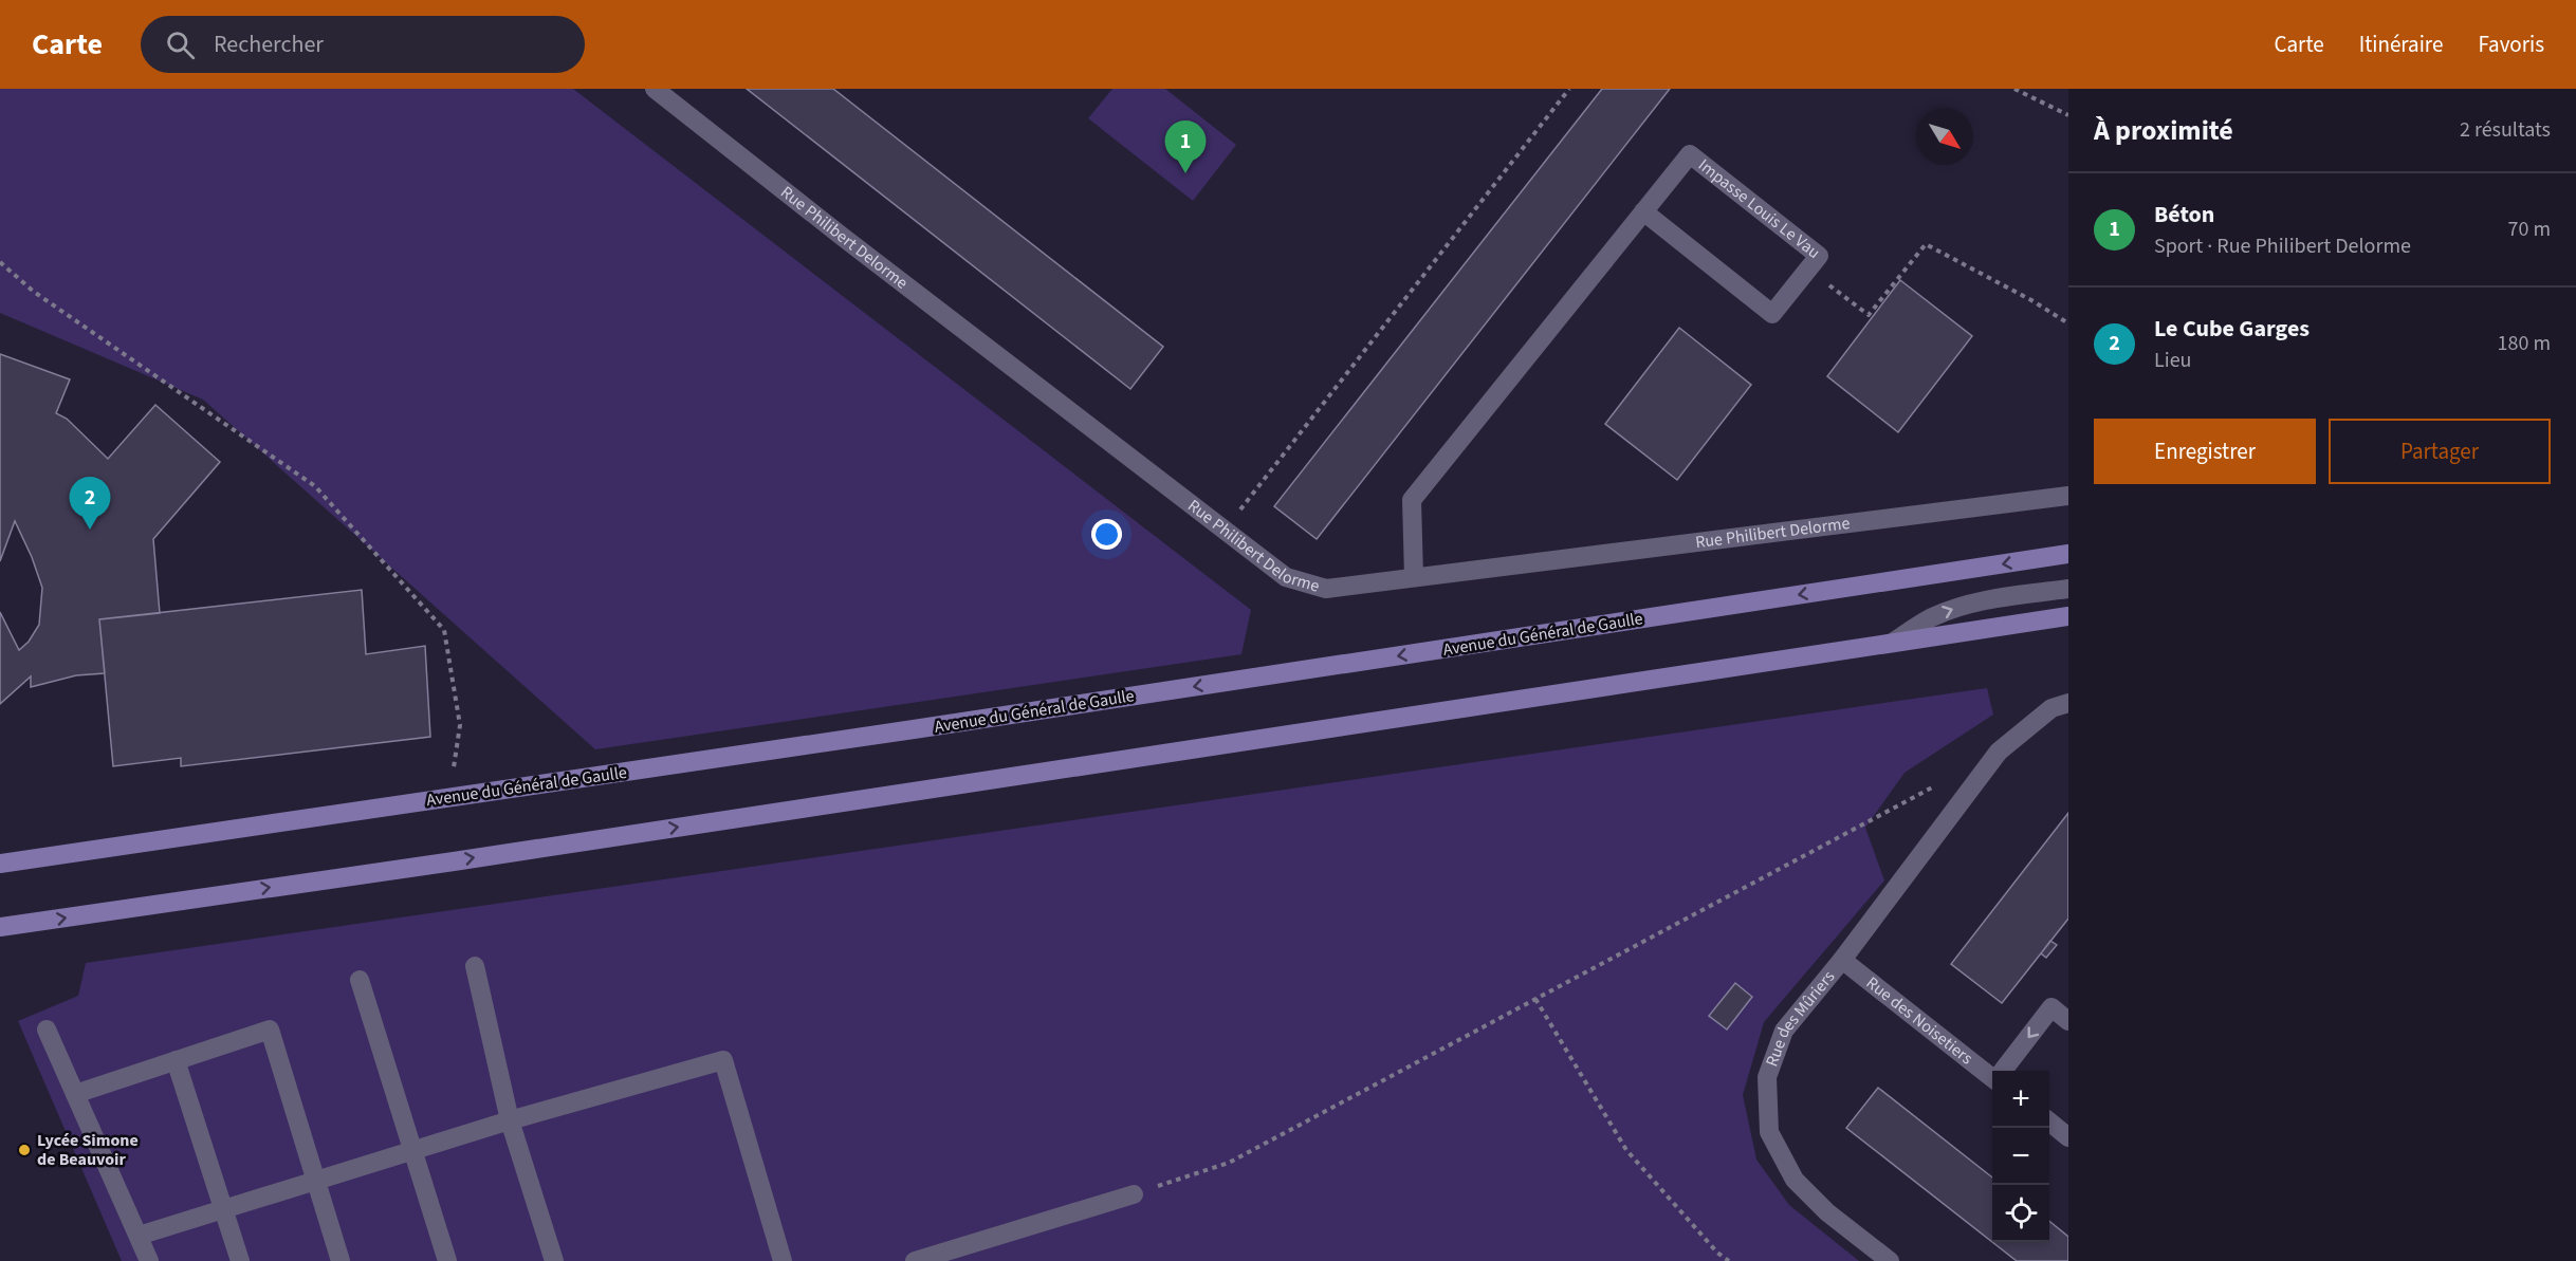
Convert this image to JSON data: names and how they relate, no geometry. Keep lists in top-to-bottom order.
{
  "streets": {
    "main road": ["Avenue du Général de Gaulle"],
    "street": [
      "Impasse Louis Le Vau",
      "Rue Philibert Delorme",
      "Rue des Mûriers",
      "Rue des Noisetiers"
    ]
  },
  "crossings": [
    ["Impasse Louis Le Vau", "Rue Philibert Delorme"],
    ["Rue des Mûriers", "Rue des Noisetiers"]
  ],
  "places": ["Lycée Simone de Beauvoir"],
  "north": "bottom right",
  "page": {
    "header": "Carte",
    "search": "Rechercher",
    "nav": ["Carte", "Itinéraire", "Favoris"],
    "heading": ["À proximité", "2 résultats"],
    "pins": ["1", "2"],
    "list": [
      {
        "mark": "1",
        "name": "Béton",
        "note": "Sport · Rue Philibert Delorme",
        "value": "70 m"
      },
      {
        "mark": "2",
        "name": "Le Cube Garges",
        "note": "Lieu",
        "value": "180 m"
      }
    ],
    "buttons": ["Enregistrer", "Partager"],
    "map_buttons": ["+", "−"]
  }
}
